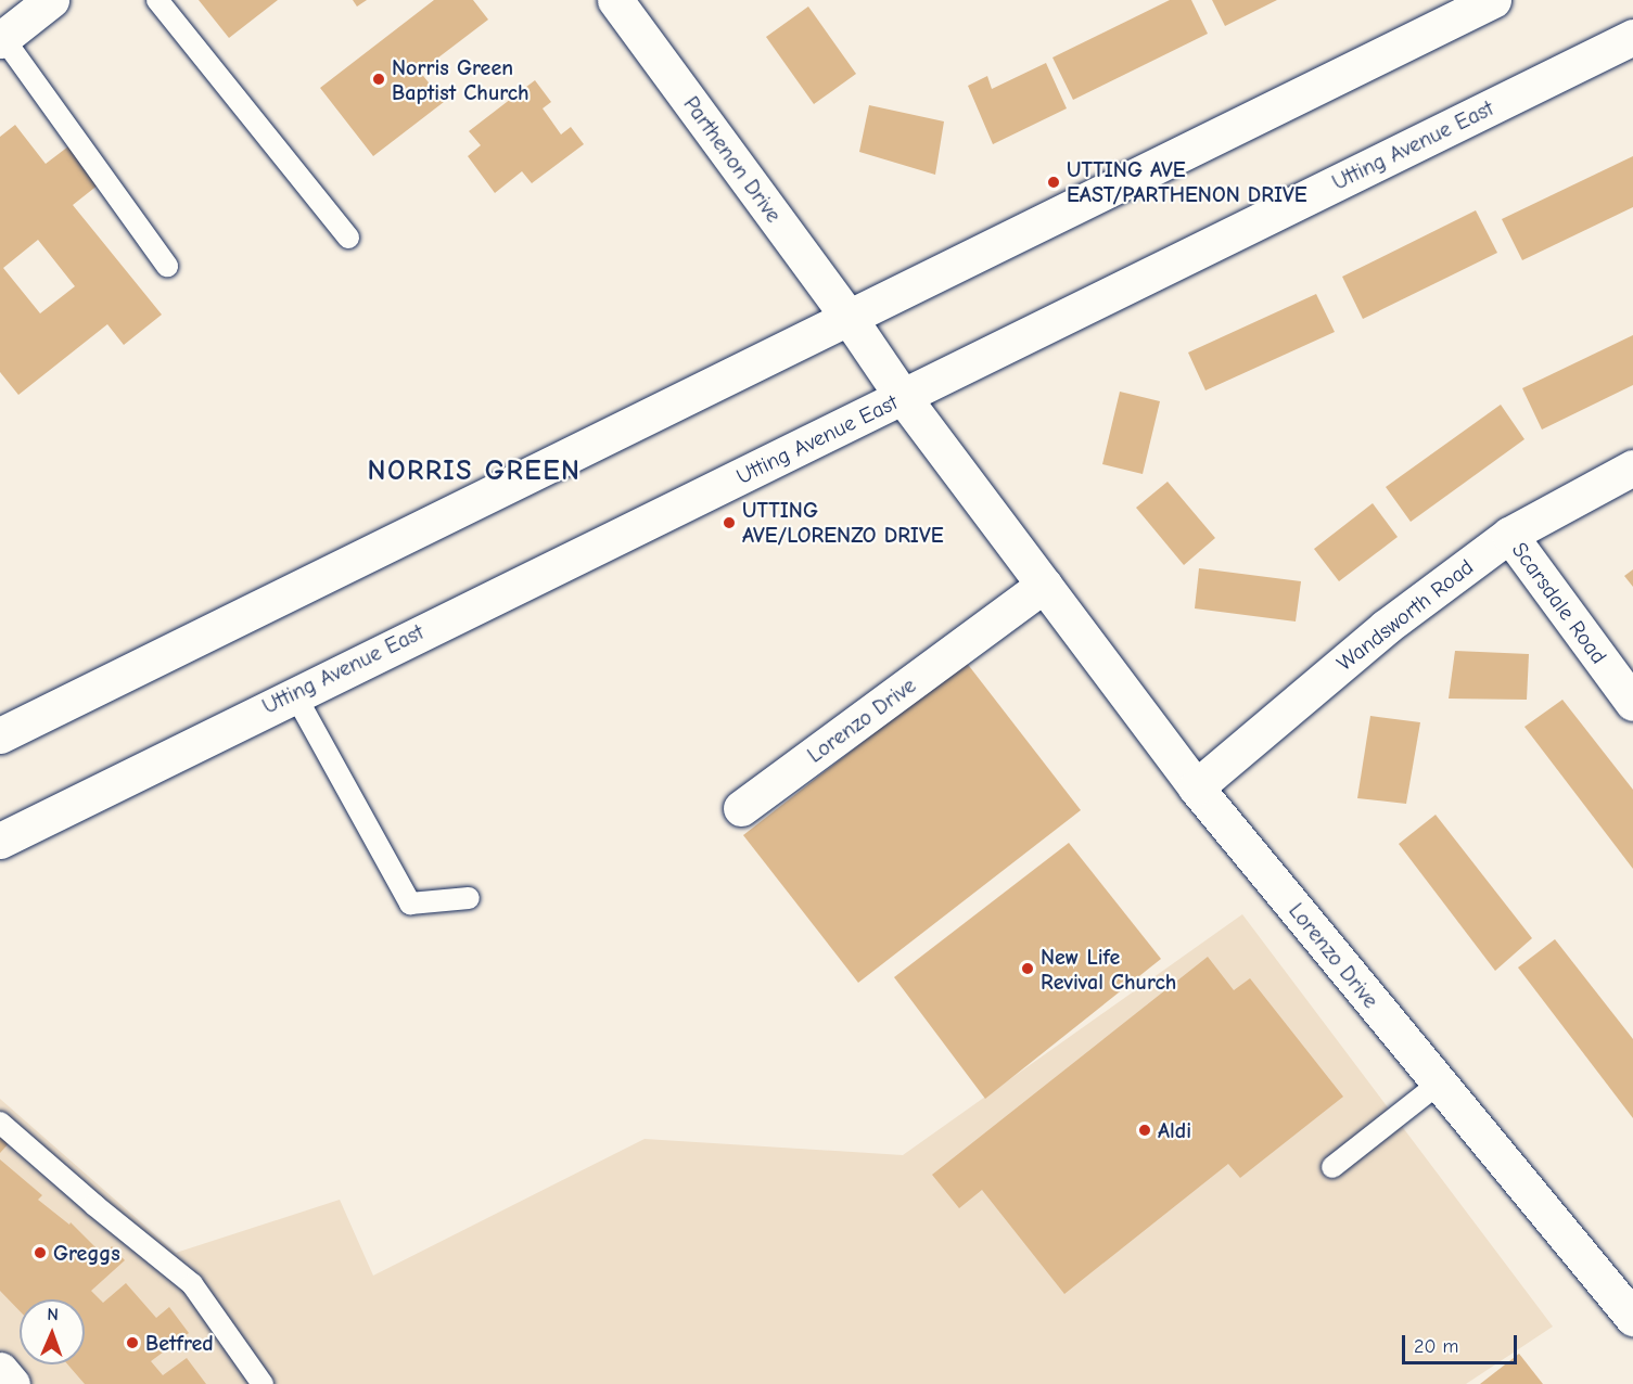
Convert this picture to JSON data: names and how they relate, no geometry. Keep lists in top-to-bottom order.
{
  "streets": {
    "street": [
      "Utting Avenue East",
      "Parthenon Drive",
      "Scarsdale Road",
      "Wandsworth Road",
      "Lorenzo Drive"
    ]
  },
  "crossings": [
    ["Utting Avenue East", "Lorenzo Drive"],
    ["Parthenon Drive", "Lorenzo Drive"],
    ["Scarsdale Road", "Wandsworth Road"],
    ["Wandsworth Road", "Lorenzo Drive"]
  ],
  "districts": ["NORRIS GREEN"],
  "places": [
    "Norris Green Baptist Church",
    "UTTING AVE EAST/PARTHENON DRIVE",
    "UTTING AVE/LORENZO DRIVE",
    "New Life Revival Church",
    "Aldi",
    "Greggs",
    "Betfred"
  ],
  "scale_bar": "20 m",
  "north": "top"
}
